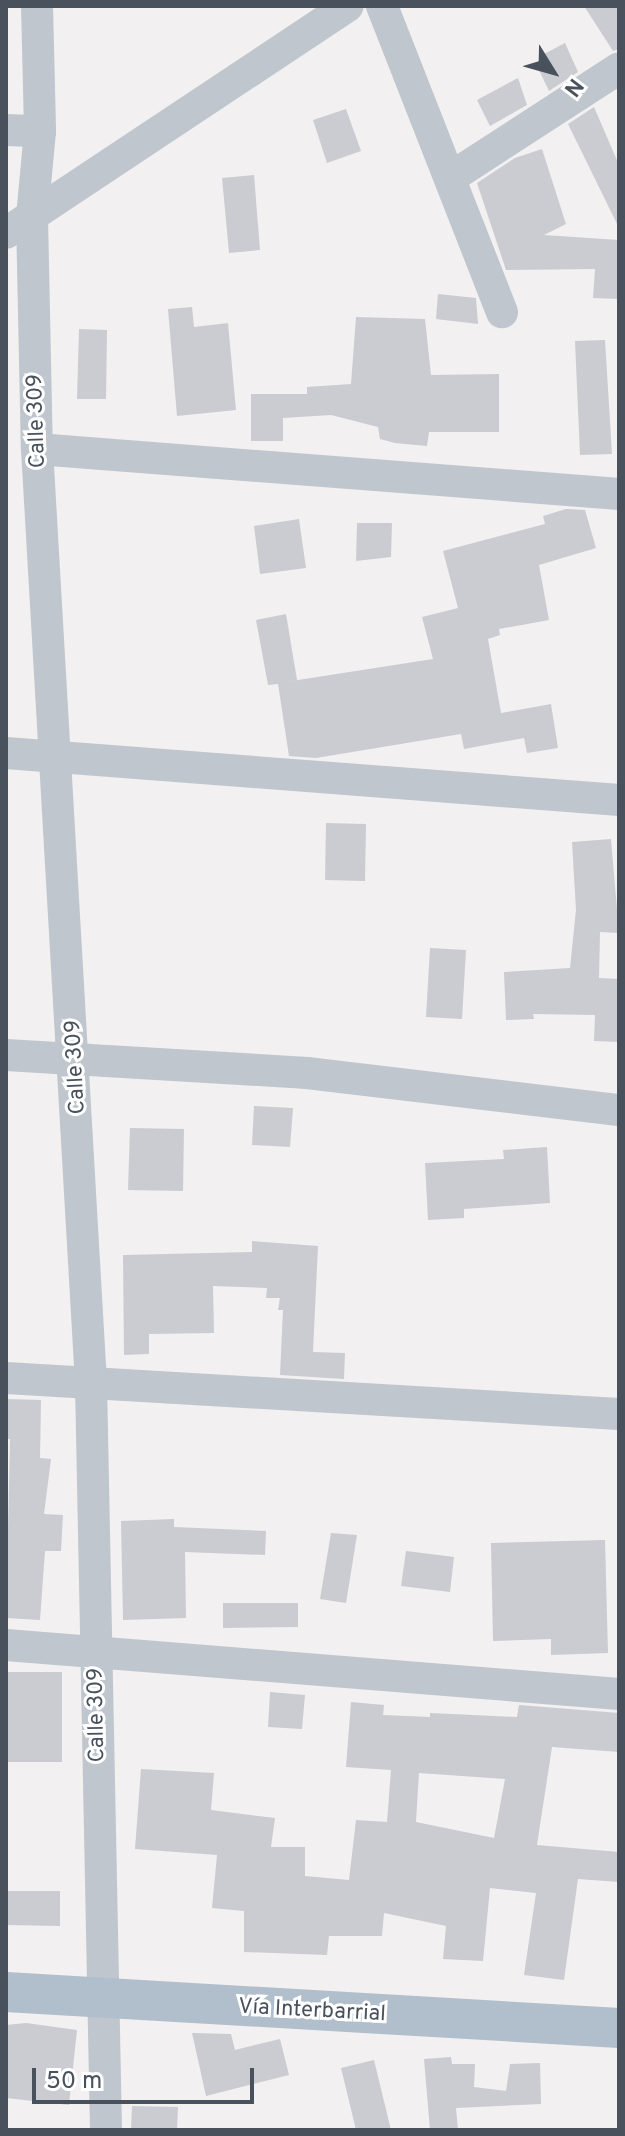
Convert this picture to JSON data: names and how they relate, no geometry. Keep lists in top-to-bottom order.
{
  "streets": {
    "main road": ["Vía Interbarrial"],
    "street": ["Calle 309"]
  },
  "crossings": [
    ["Calle 309", "Vía Interbarrial"]
  ],
  "scale_bar": "50 m",
  "north": "bottom right"
}
